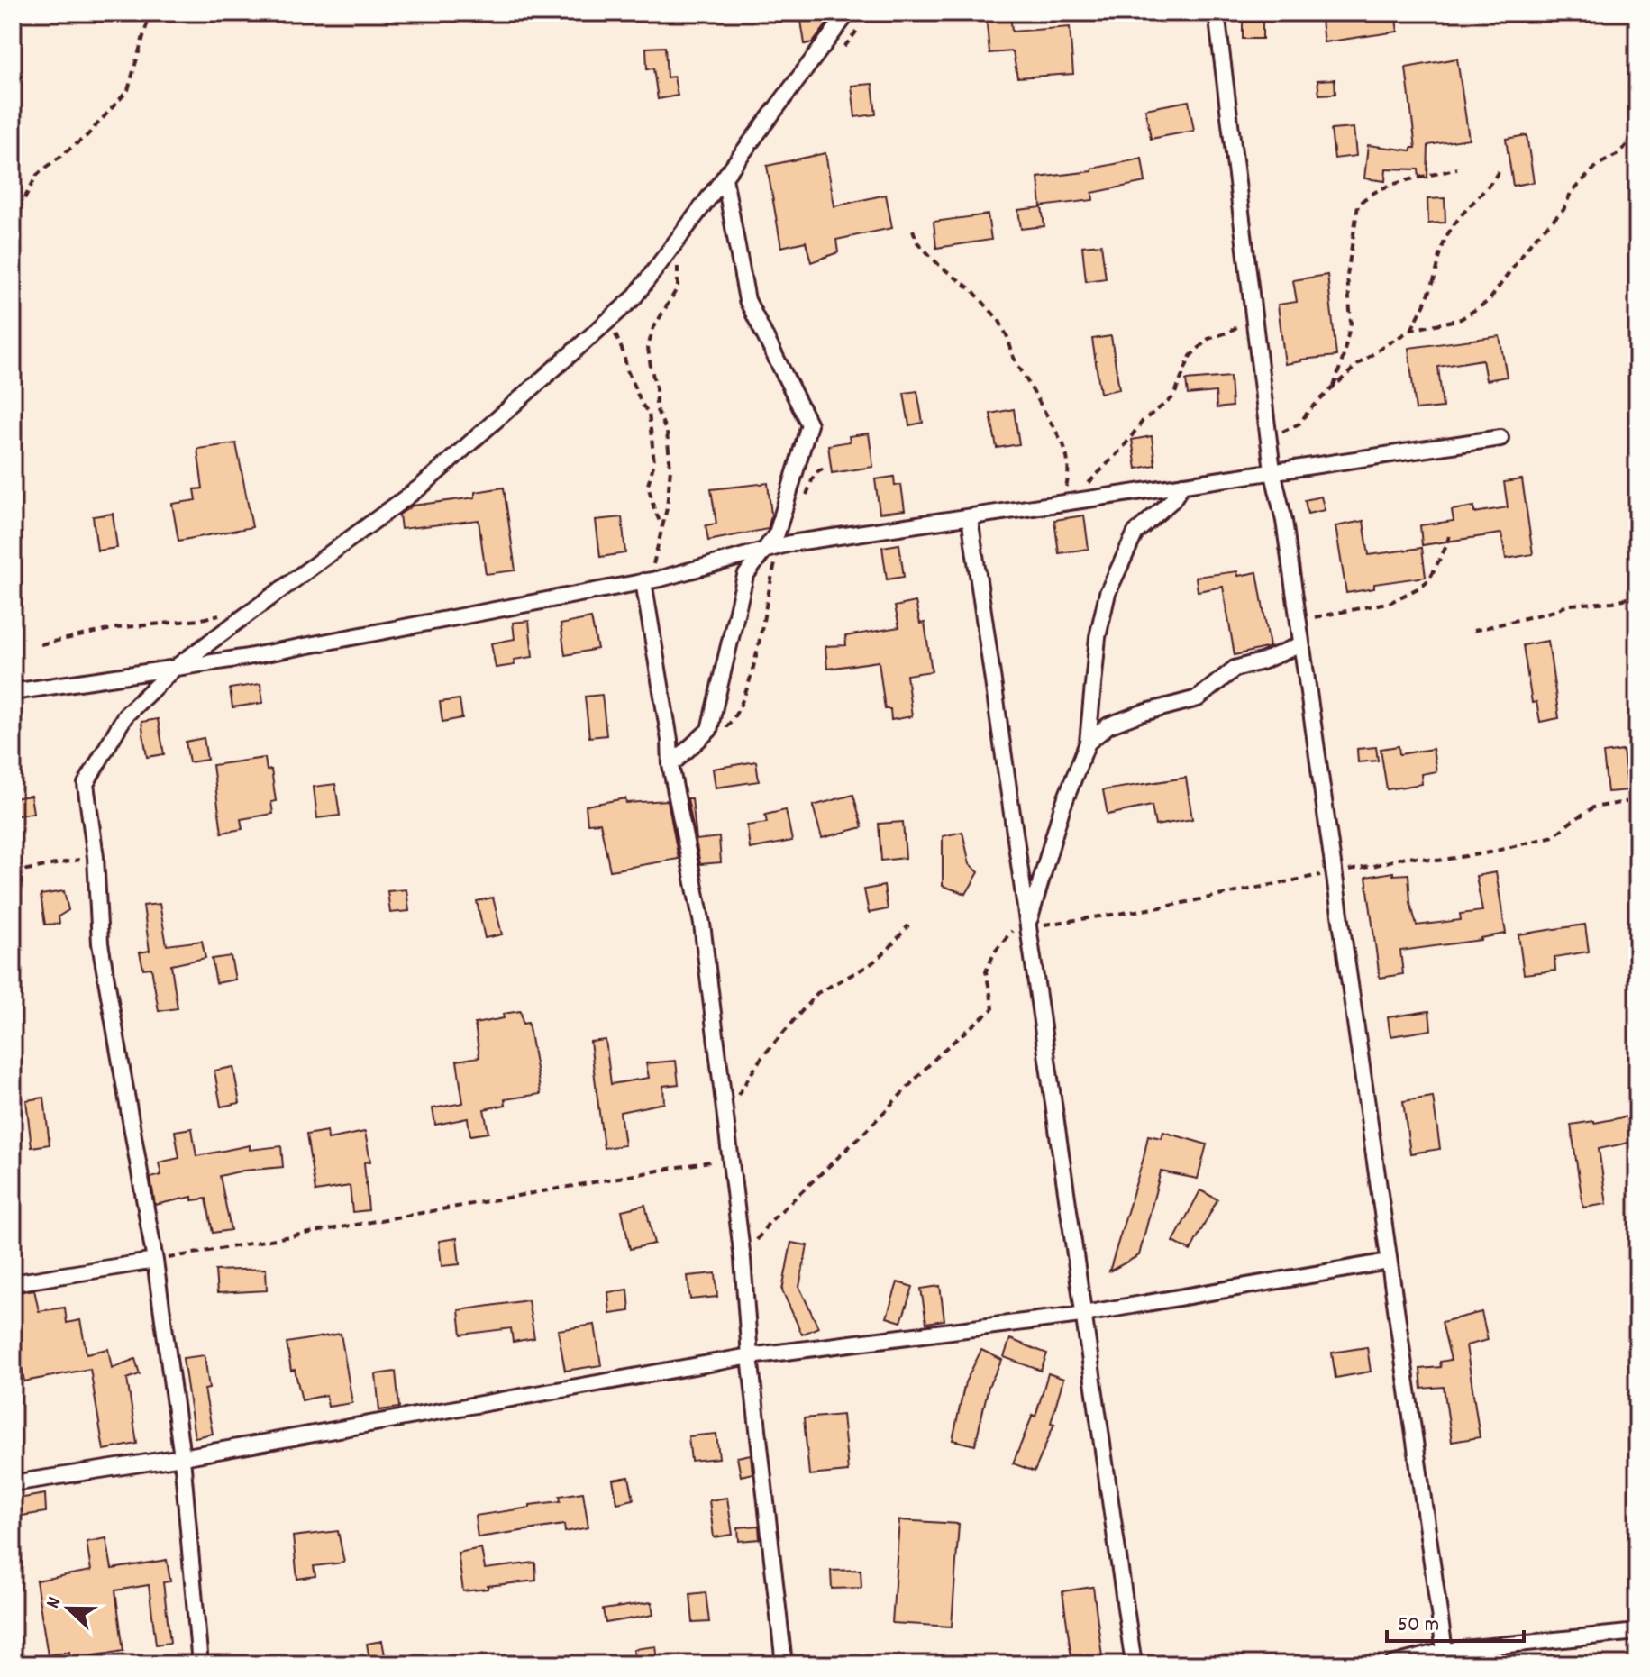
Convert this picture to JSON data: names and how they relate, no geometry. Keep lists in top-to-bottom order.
{
  "scale_bar": "50 m",
  "north": "left"
}
